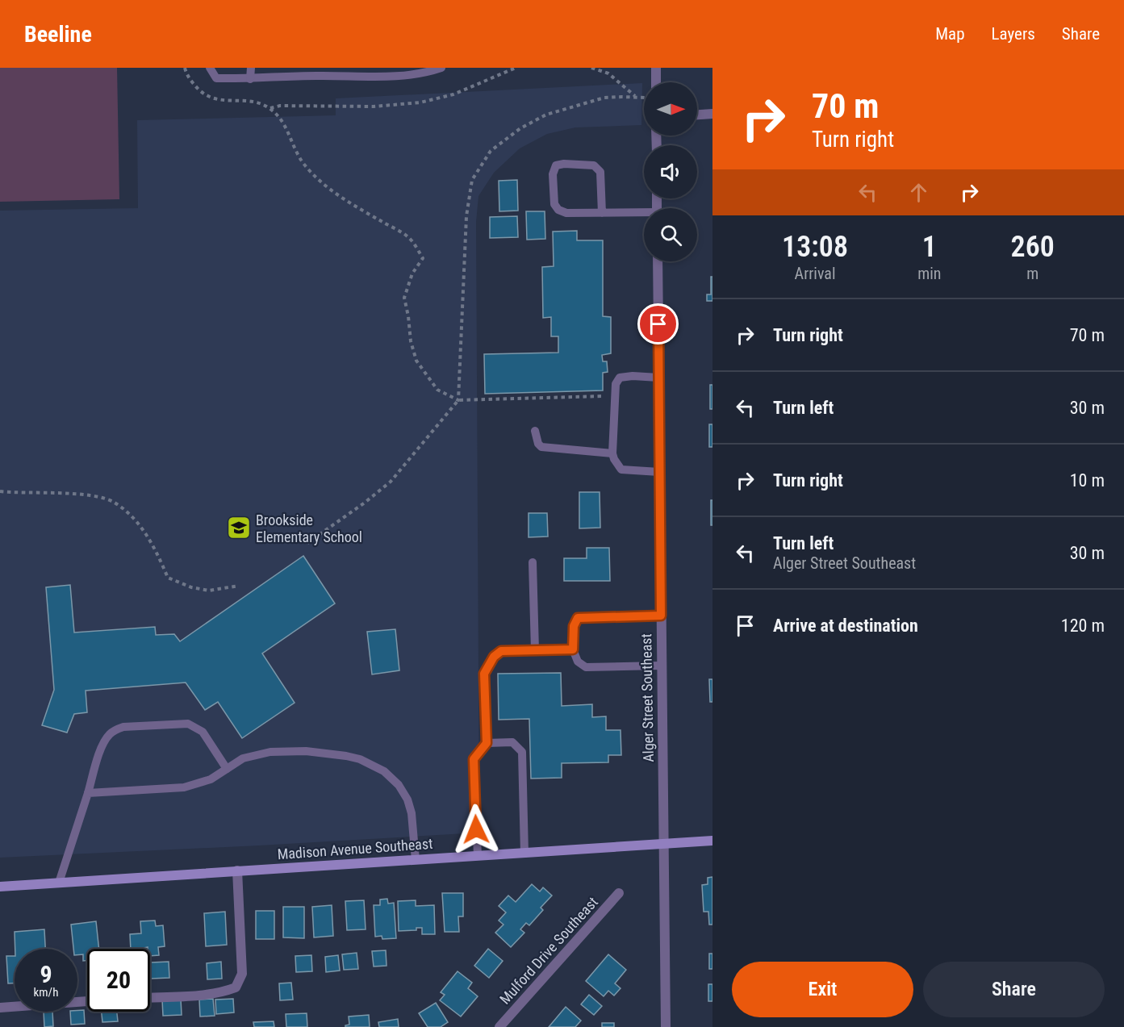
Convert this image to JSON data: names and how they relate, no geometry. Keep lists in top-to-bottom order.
{
  "streets": {
    "street": ["Alger Street Southeast", "Madison Avenue Southeast", "Mulford Drive Southeast"]
  },
  "crossings": [
    ["Alger Street Southeast", "Madison Avenue Southeast"]
  ],
  "places": {
    "school or university": ["Brookside Elementary School"]
  },
  "north": "right",
  "page": {
    "header": "Beeline",
    "nav": ["Map", "Layers", "Share"],
    "turn": ["70 m", "Turn right"],
    "eta": [
      "13:08",
      "Arrival",
      "1",
      "min",
      "260",
      "m"
    ],
    "list": [
      {
        "name": "Turn right",
        "value": "70 m"
      },
      {
        "name": "Turn left",
        "value": "30 m"
      },
      {
        "name": "Turn right",
        "value": "10 m"
      },
      {
        "name": "Turn left",
        "note": "Alger Street Southeast",
        "value": "30 m"
      },
      {
        "name": "Arrive at destination",
        "value": "120 m"
      }
    ],
    "speed": "9 km/h",
    "limit": "20",
    "buttons": ["Exit", "Share"]
  }
}
